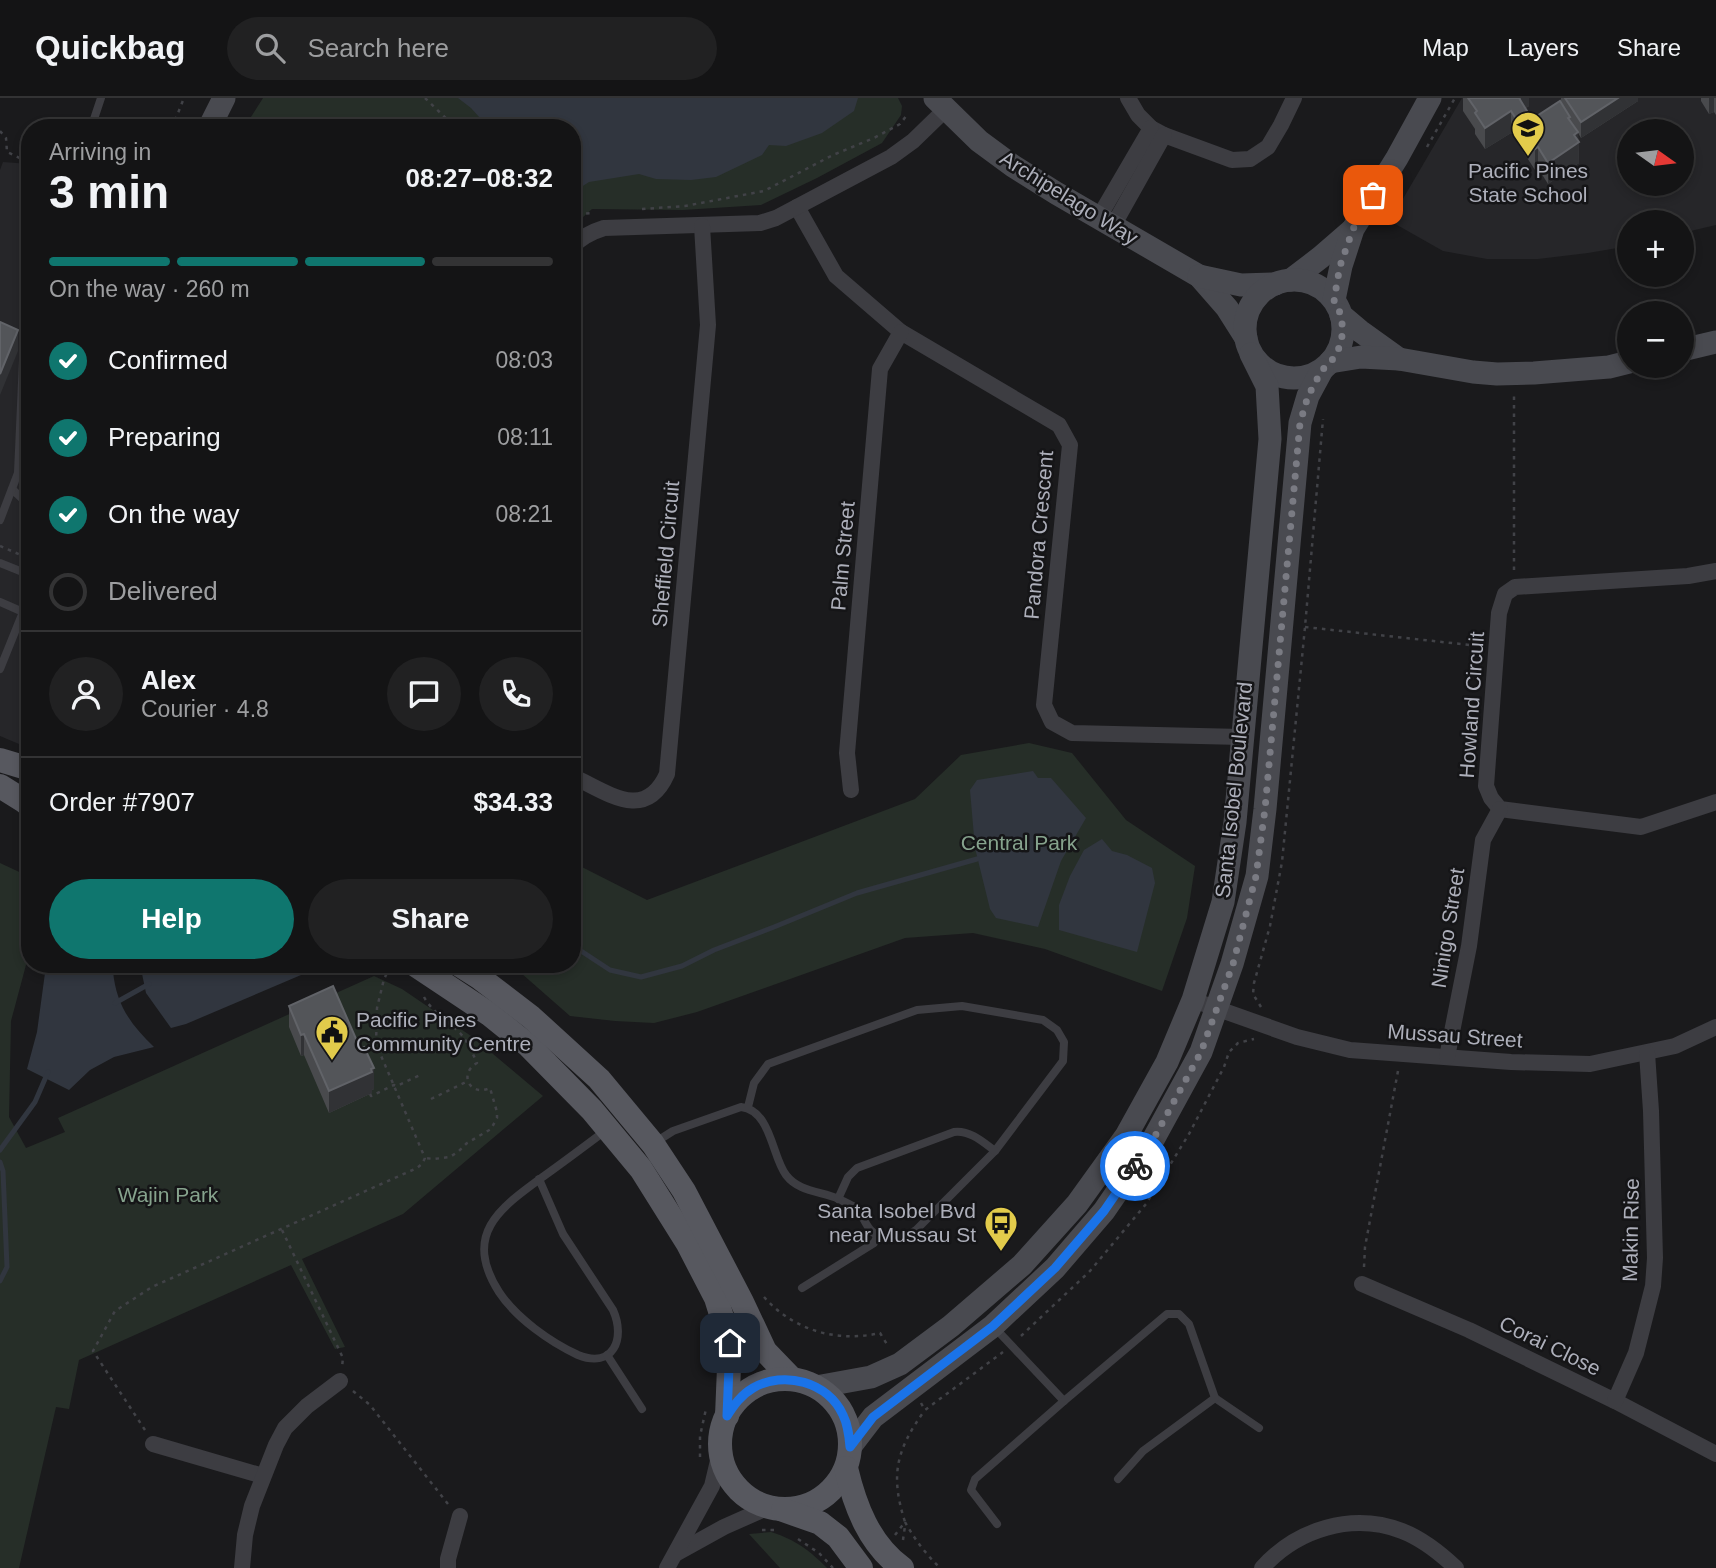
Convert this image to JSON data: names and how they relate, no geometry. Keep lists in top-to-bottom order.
{
  "streets": {
    "street": [
      "Archipelago Way",
      "Pandora Crescent",
      "Sheffield Circuit",
      "Palm Street",
      "Howland Circuit",
      "Santa Isobel Boulevard",
      "Ninigo Street",
      "Mussau Street",
      "Makin Rise",
      "Corai Close"
    ]
  },
  "crossings": [
    ["Archipelago Way", "Santa Isobel Boulevard"],
    ["Pandora Crescent", "Palm Street"],
    ["Pandora Crescent", "Santa Isobel Boulevard"],
    ["Howland Circuit", "Ninigo Street"],
    ["Santa Isobel Boulevard", "Mussau Street"],
    ["Ninigo Street", "Mussau Street"],
    ["Mussau Street", "Makin Rise"],
    ["Makin Rise", "Corai Close"]
  ],
  "parks": ["Central Park", "Wajin Park"],
  "places": {
    "school or university": ["Pacific Pines State School"],
    "public building": ["Pacific Pines Community Centre"],
    "bus stop": ["Santa Isobel Bvd near Mussau St"]
  },
  "north": "right",
  "page": {
    "header": "Quickbag",
    "search": "Search here",
    "nav": ["Map", "Layers", "Share"],
    "map_buttons": ["+", "−"],
    "heading": ["3 min", "Arriving in", "08:27–08:32"],
    "panel": [
      "Alex",
      "Courier · 4.8",
      "Order #7907",
      "$34.33"
    ],
    "bar": "On the way · 260 m",
    "list": [
      ["Confirmed", "08:03"],
      ["Preparing", "08:11"],
      ["On the way", "08:21"],
      "Delivered"
    ],
    "buttons": ["Help", "Share"]
  }
}
